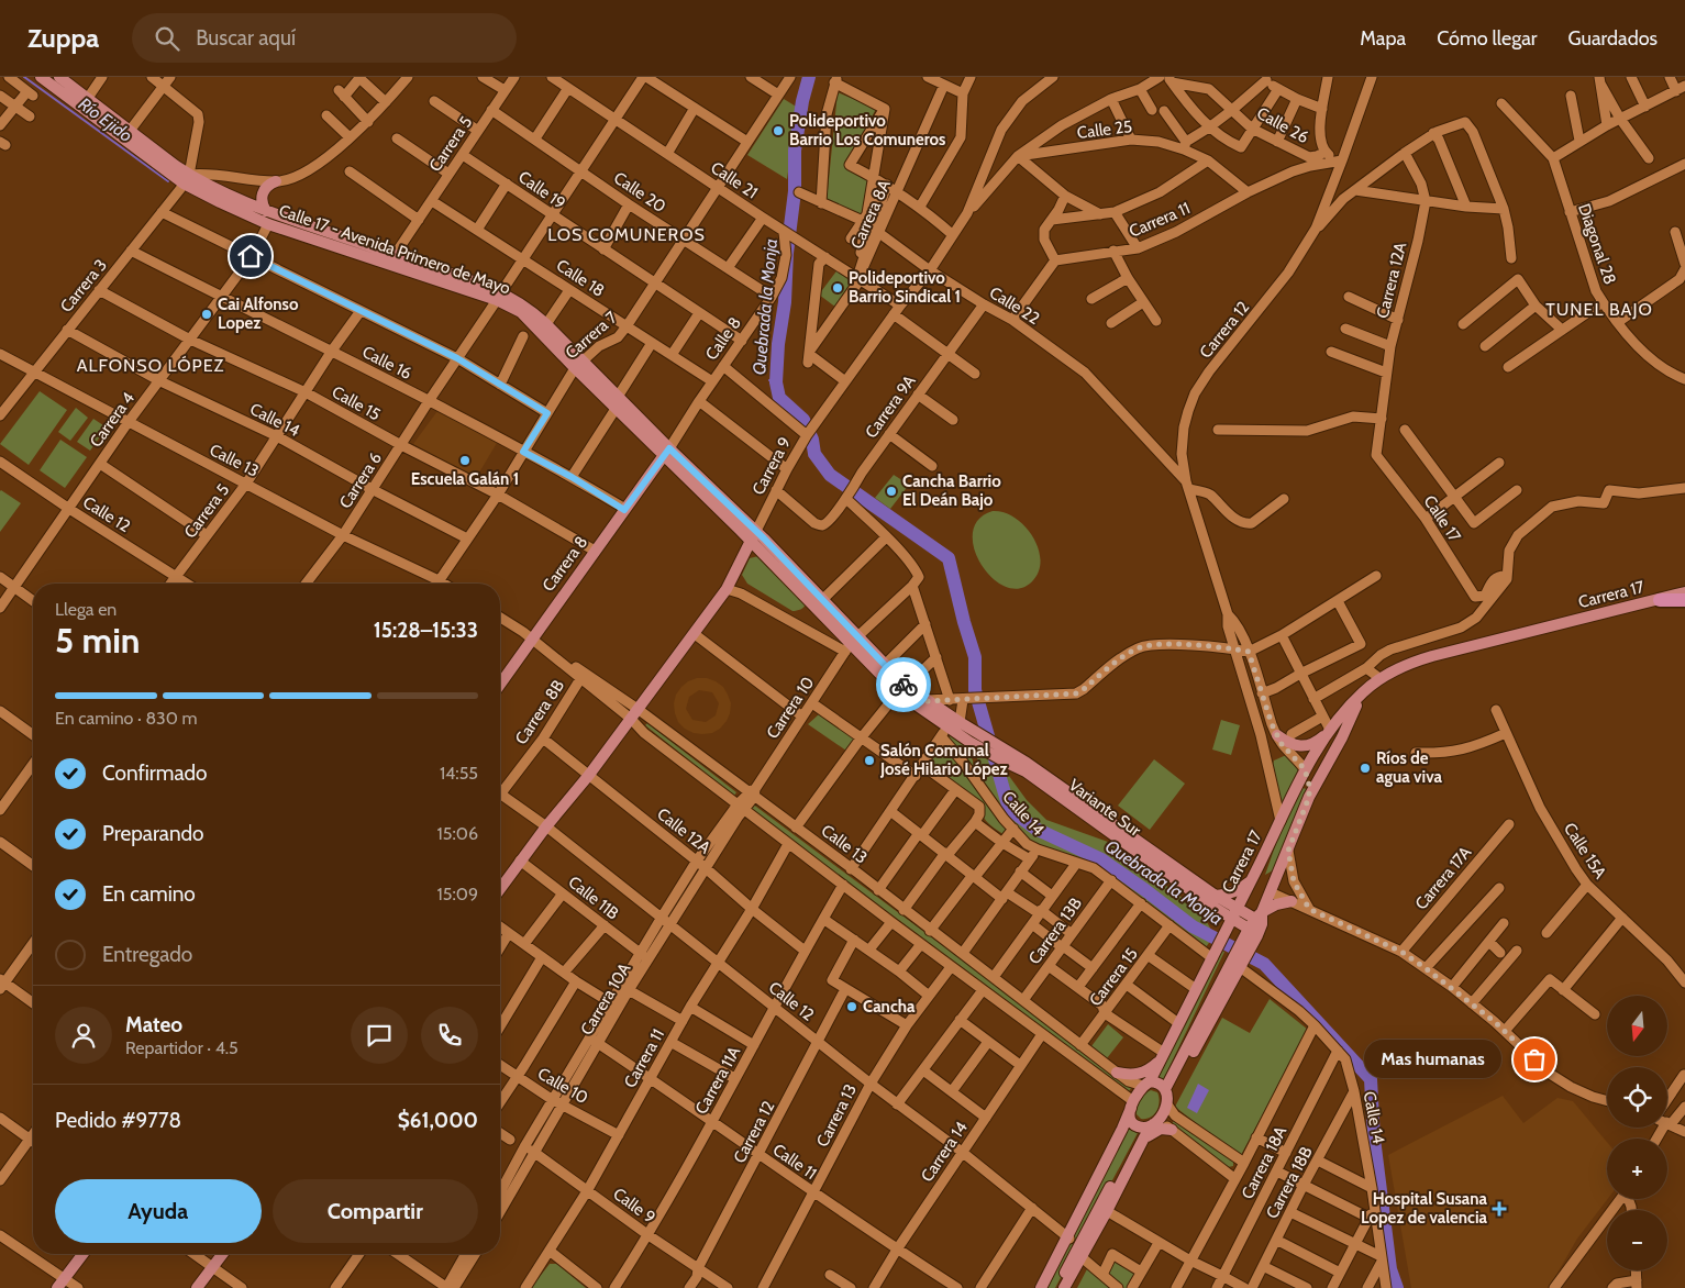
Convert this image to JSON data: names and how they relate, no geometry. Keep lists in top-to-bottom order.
{
  "streets": {
    "main road": [
      "Calle 17 - Avenida Primero de Mayo",
      "Carrera 9",
      "Carrera 8",
      "Carrera 17",
      "Variante Sur"
    ],
    "street": [
      "Calle 26",
      "Calle 25",
      "Carrera 5",
      "Calle 21",
      "Calle 19",
      "Calle 20",
      "Carrera 8A",
      "Carrera 11",
      "Diagonal 28",
      "Calle 18",
      "Carrera 12A",
      "Carrera 3",
      "Calle 22",
      "Carrera 12",
      "Carrera 7",
      "Calle 8",
      "Calle 16",
      "Calle 15",
      "Carrera 9A",
      "Carrera 4",
      "Calle 14",
      "Calle 13",
      "Carrera 6",
      "Calle 12",
      "Calle 17",
      "Carrera 10",
      "Carrera 8B",
      "Calle 12A",
      "Calle 15A",
      "Carrera 17A",
      "Calle 11B",
      "Carrera 13B",
      "Carrera 15",
      "Carrera 10A",
      "Carrera 11A",
      "Calle 10",
      "Carrera 13",
      "Carrera 14",
      "Calle 11",
      "Carrera 18A",
      "Carrera 18B",
      "Calle 9"
    ]
  },
  "crossings": [
    ["Calle 25", "Carrera 11"],
    ["Carrera 5", "Calle 19"],
    ["Carrera 5", "Calle 20"],
    ["Carrera 5", "Calle 17 - Avenida Primero de Mayo"],
    ["Carrera 5", "Calle 18"],
    ["Carrera 5", "Calle 16"],
    ["Carrera 5", "Calle 15"],
    ["Carrera 5", "Calle 14"],
    ["Carrera 5", "Calle 13"],
    ["Carrera 5", "Calle 12"],
    ["Calle 21", "Carrera 8A"],
    ["Calle 21", "Carrera 7"],
    ["Calle 21", "Calle 8"],
    ["Calle 21", "Carrera 9"],
    ["Calle 21", "Carrera 6"],
    ["Calle 19", "Carrera 7"],
    ["Calle 19", "Calle 8"],
    ["Calle 19", "Carrera 6"],
    ["Calle 20", "Carrera 7"],
    ["Calle 20", "Calle 8"],
    ["Calle 20", "Carrera 6"],
    ["Carrera 8A", "Calle 22"],
    ["Carrera 11", "Carrera 12"],
    ["Carrera 11", "Calle 13"],
    ["Carrera 11", "Calle 12"],
    ["Carrera 11", "Calle 12A"],
    ["Carrera 11", "Calle 10"],
    ["Carrera 11", "Calle 11"],
    ["Carrera 11", "Calle 9"],
    ["Calle 17 - Avenida Primero de Mayo", "Carrera 3"],
    ["Calle 17 - Avenida Primero de Mayo", "Carrera 7"],
    ["Calle 17 - Avenida Primero de Mayo", "Calle 8"],
    ["Calle 17 - Avenida Primero de Mayo", "Carrera 4"],
    ["Calle 17 - Avenida Primero de Mayo", "Carrera 9"],
    ["Calle 17 - Avenida Primero de Mayo", "Carrera 6"],
    ["Calle 17 - Avenida Primero de Mayo", "Carrera 8"],
    ["Calle 17 - Avenida Primero de Mayo", "Carrera 10"],
    ["Calle 17 - Avenida Primero de Mayo", "Variante Sur"],
    ["Calle 18", "Carrera 7"],
    ["Calle 18", "Calle 8"],
    ["Calle 18", "Carrera 6"],
    ["Carrera 12A", "Calle 17"],
    ["Carrera 3", "Calle 16"],
    ["Carrera 3", "Calle 15"],
    ["Carrera 3", "Calle 14"],
    ["Carrera 3", "Calle 13"],
    ["Calle 22", "Carrera 12"],
    ["Calle 22", "Carrera 9A"],
    ["Calle 22", "Carrera 9"],
    ["Carrera 12", "Calle 12"],
    ["Carrera 12", "Carrera 17"],
    ["Carrera 12", "Calle 11"],
    ["Carrera 12", "Calle 9"],
    ["Carrera 7", "Calle 16"],
    ["Carrera 7", "Calle 15"],
    ["Carrera 7", "Calle 14"],
    ["Carrera 7", "Calle 13"],
    ["Calle 8", "Carrera 8"],
    ["Calle 16", "Carrera 4"],
    ["Calle 16", "Carrera 6"],
    ["Calle 16", "Carrera 8"],
    ["Calle 15", "Carrera 4"],
    ["Calle 15", "Carrera 6"],
    ["Calle 15", "Carrera 8"],
    ["Carrera 9A", "Carrera 9"],
    ["Carrera 4", "Calle 14"],
    ["Carrera 4", "Calle 13"],
    ["Carrera 4", "Calle 12"],
    ["Calle 14", "Carrera 6"],
    ["Calle 14", "Carrera 17"],
    ["Calle 14", "Carrera 13B"],
    ["Calle 14", "Carrera 15"],
    ["Calle 14", "Carrera 18A"],
    ["Calle 14", "Carrera 18B"],
    ["Calle 13", "Carrera 9"],
    ["Calle 13", "Carrera 6"],
    ["Calle 13", "Carrera 8"],
    ["Calle 13", "Carrera 17"],
    ["Calle 13", "Carrera 10"],
    ["Calle 13", "Carrera 8B"],
    ["Calle 13", "Carrera 13B"],
    ["Calle 13", "Carrera 15"],
    ["Calle 13", "Carrera 10A"],
    ["Calle 13", "Carrera 11A"],
    ["Calle 13", "Carrera 13"],
    ["Calle 13", "Carrera 14"],
    ["Carrera 9", "Calle 12"],
    ["Carrera 9", "Calle 12A"],
    ["Carrera 9", "Calle 11B"],
    ["Calle 12", "Carrera 10A"],
    ["Calle 12", "Carrera 11A"],
    ["Calle 12", "Carrera 13"],
    ["Calle 12", "Carrera 14"],
    ["Carrera 17", "Variante Sur"],
    ["Carrera 10", "Carrera 10A"],
    ["Carrera 8B", "Calle 12A"],
    ["Calle 12A", "Carrera 10A"],
    ["Calle 12A", "Carrera 11A"],
    ["Calle 11B", "Carrera 10A"],
    ["Carrera 10A", "Calle 10"],
    ["Carrera 10A", "Calle 11"],
    ["Carrera 10A", "Calle 9"],
    ["Carrera 11A", "Calle 11"],
    ["Carrera 11A", "Calle 9"],
    ["Carrera 13", "Calle 11"],
    ["Carrera 14", "Calle 11"]
  ],
  "districts": ["LOS COMUNEROS", "TUNEL BAJO", "ALFONSO LÓPEZ"],
  "water": ["Río Ejido", "Quebrada la Monja"],
  "places": {
    "other": [
      "Polideportivo Barrio Los Comuneros",
      "Polideportivo Barrio Sindical 1",
      "Cai Alfonso Lopez",
      "Escuela Galán 1",
      "Cancha Barrio El Deán Bajo",
      "Salón Comunal José Hilario López",
      "Ríos de agua viva",
      "Cancha",
      "Mas humanas"
    ],
    "health": ["Hospital Susana Lopez de valencia"]
  },
  "north": "bottom",
  "page": {
    "header": "Zuppa",
    "search": "Buscar aquí",
    "nav": ["Mapa", "Cómo llegar", "Guardados"],
    "heading": ["5 min", "Llega en", "15:28–15:33"],
    "panel": [
      "Mateo",
      "Repartidor · 4.5",
      "Pedido #9778",
      "$61,000"
    ],
    "bar": "En camino · 830 m",
    "list": [
      ["Confirmado", "14:55"],
      ["Preparando", "15:06"],
      ["En camino", "15:09"],
      "Entregado"
    ],
    "map_buttons": ["+", "−"],
    "bubble": "Mas humanas",
    "buttons": ["Ayuda", "Compartir"]
  }
}
